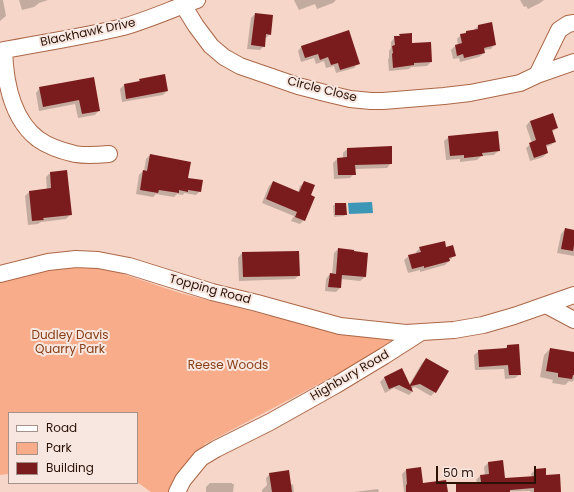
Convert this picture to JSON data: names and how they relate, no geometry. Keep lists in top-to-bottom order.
{
  "streets": {
    "street": [
      "Blackhawk Drive",
      "Circle Close",
      "Topping Road",
      "Highbury Road"
    ]
  },
  "crossings": [
    ["Blackhawk Drive", "Circle Close"],
    ["Topping Road", "Highbury Road"]
  ],
  "parks": ["Dudley Davis Quarry Park", "Reese Woods"],
  "legend": ["Road", "Park", "Building"],
  "scale_bar": "50 m"
}
